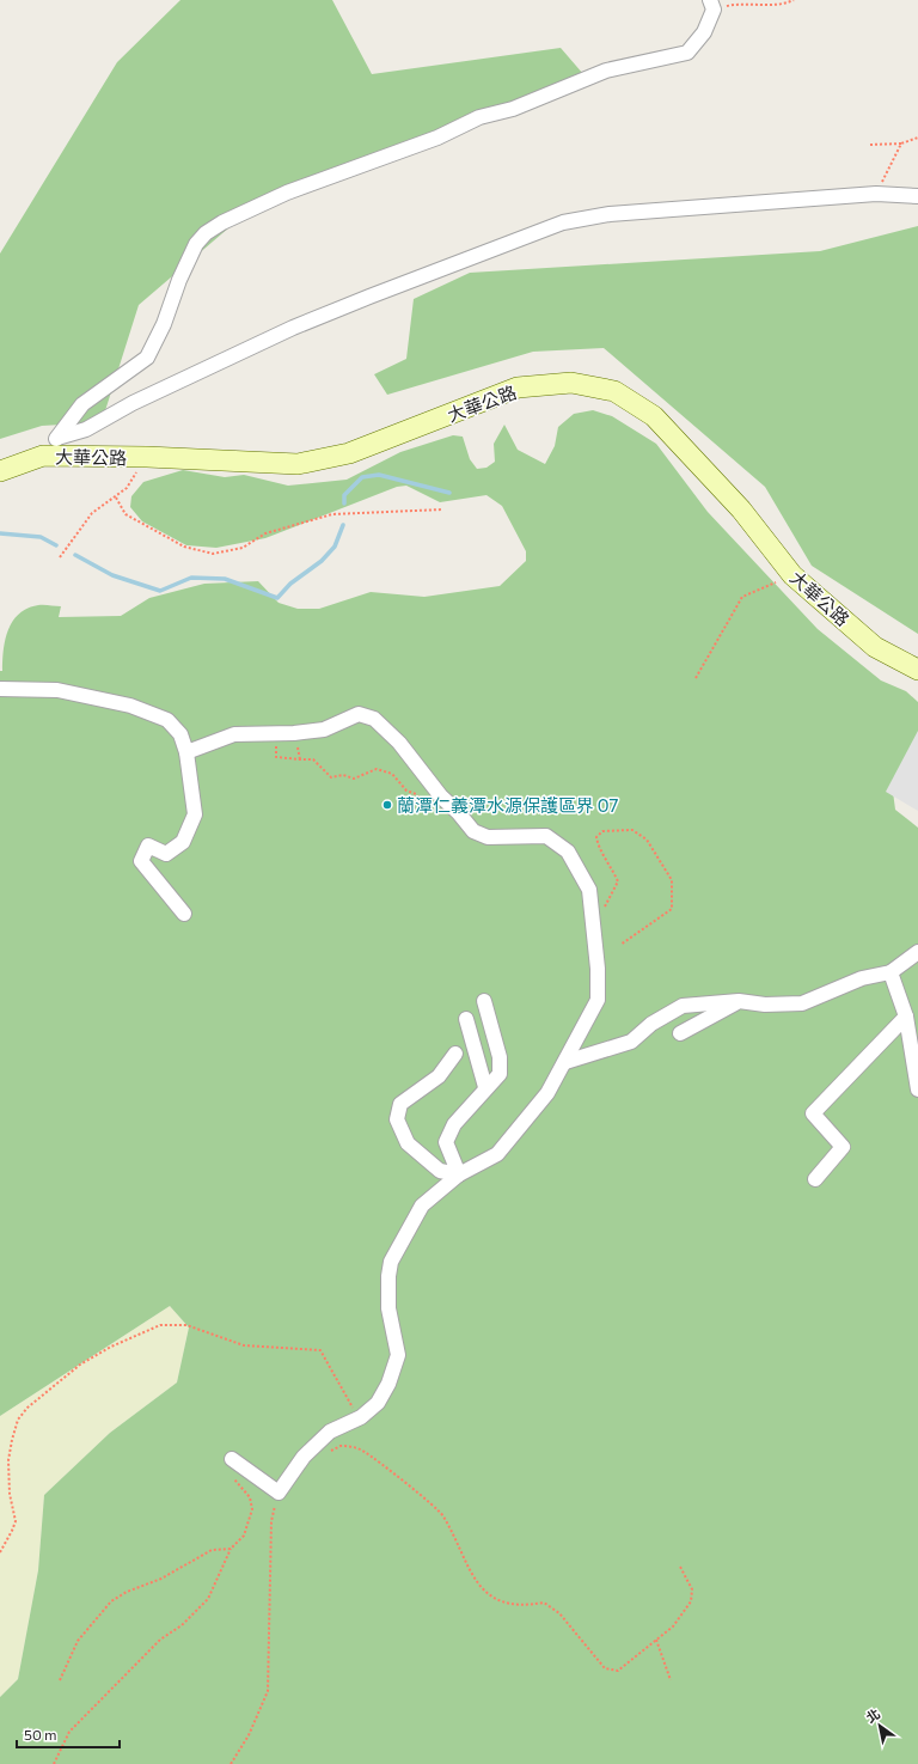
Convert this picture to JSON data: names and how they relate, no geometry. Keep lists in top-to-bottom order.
{
  "streets": {
    "main road": ["大華公路"]
  },
  "places": ["蘭潭仁義潭水源保護區界 07"],
  "scale_bar": "50 m",
  "north": "top left"
}
